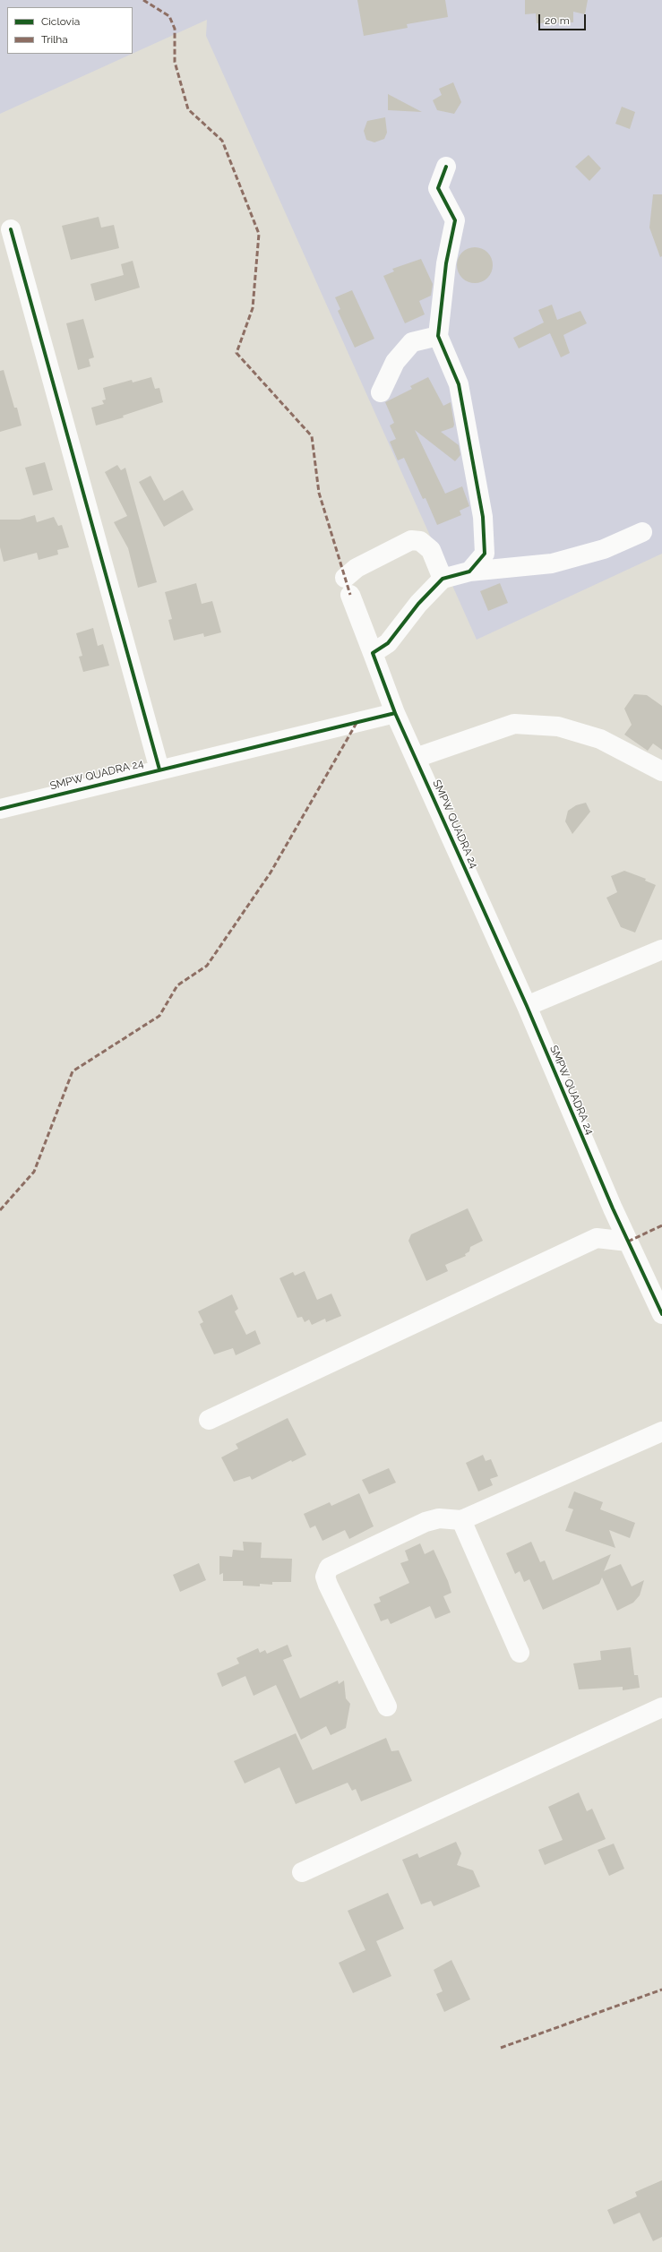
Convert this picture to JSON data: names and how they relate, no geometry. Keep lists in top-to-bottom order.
{
  "streets": {
    "street": ["SMPW QUADRA 24"]
  },
  "legend": ["Ciclovia", "Trilha"],
  "scale_bar": "20 m"
}
